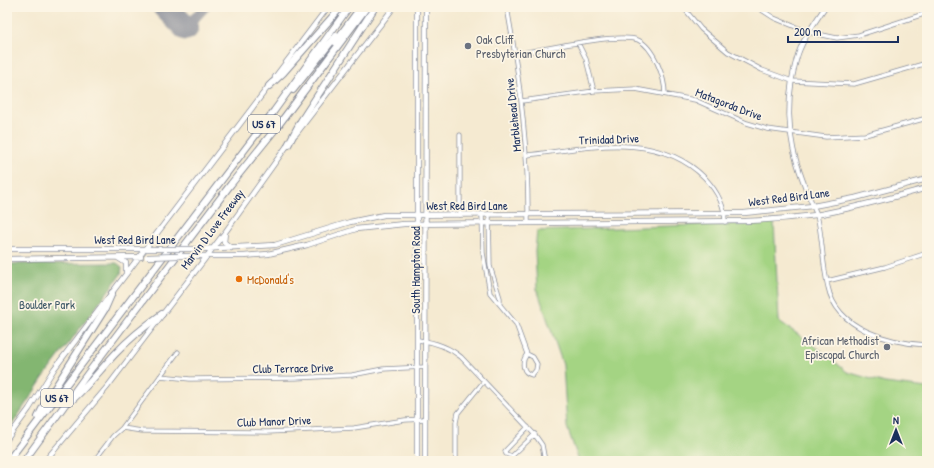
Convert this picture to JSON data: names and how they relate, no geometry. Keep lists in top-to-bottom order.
{
  "streets": {
    "highway": ["US 67", "Marvin D Love Freeway"],
    "main road": ["West Red Bird Lane", "South Hampton Road"],
    "street": [
      "Matagorda Drive",
      "Marblehead Drive",
      "Trinidad Drive",
      "Club Terrace Drive",
      "Club Manor Drive"
    ]
  },
  "crossings": [
    ["Matagorda Drive", "Marblehead Drive"],
    ["Marblehead Drive", "Trinidad Drive"],
    ["Marblehead Drive", "West Red Bird Lane"],
    ["Trinidad Drive", "West Red Bird Lane"],
    ["West Red Bird Lane", "Marvin D Love Freeway"],
    ["West Red Bird Lane", "South Hampton Road"],
    ["South Hampton Road", "Club Terrace Drive"],
    ["South Hampton Road", "Club Manor Drive"]
  ],
  "parks": ["Boulder Park"],
  "places": ["Oak Cliff Presbyterian Church", "McDonald's", "African Methodist Episcopal Church"],
  "scale_bar": "200 m",
  "north": "top"
}
